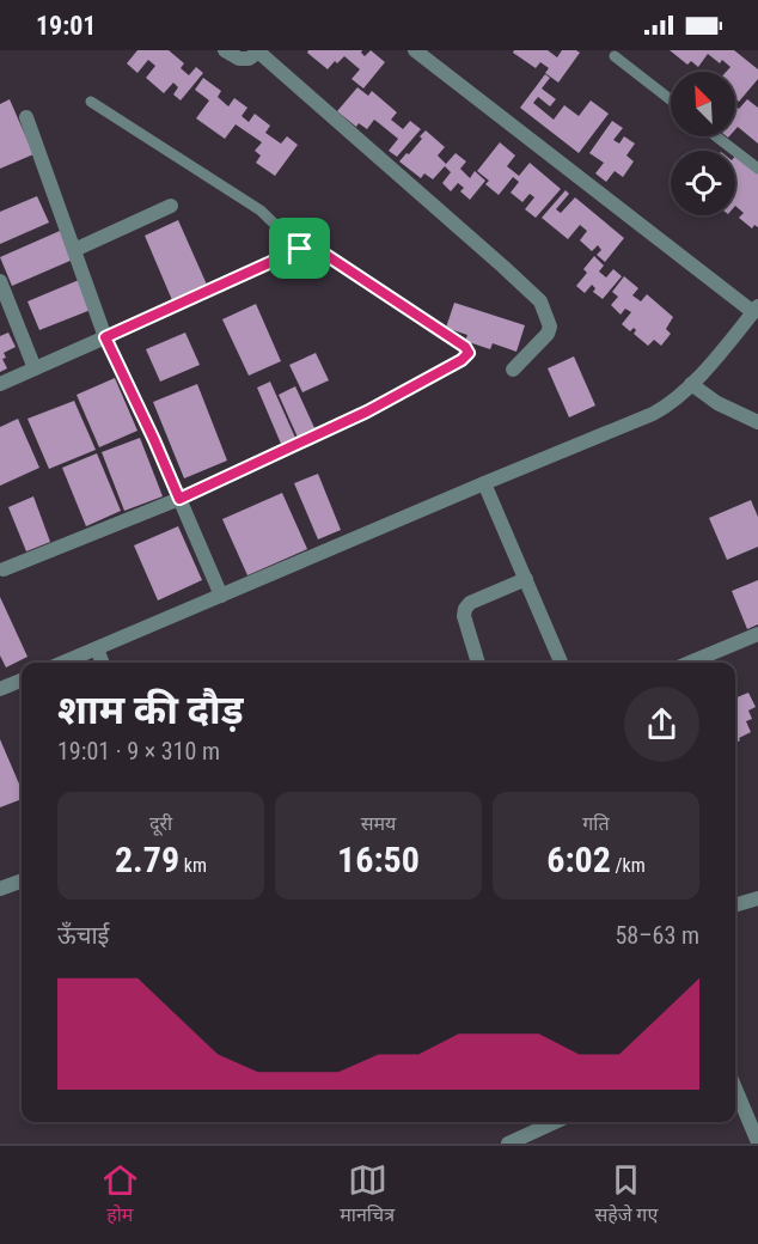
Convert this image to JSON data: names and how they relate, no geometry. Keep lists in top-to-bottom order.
{
  "north": "top left",
  "page": {
    "status": "19:01",
    "heading": ["शाम की दौड़", "19:01 · 9 × 310 m"],
    "stats": [
      ["दूरी", "2.79 km"],
      ["समय", "16:50"],
      ["गति", "6:02 /km"]
    ],
    "chart": ["ऊँचाई", "58–63 m"],
    "tabs": ["होम", "मानचित्र", "सहेजे गए"]
  }
}
